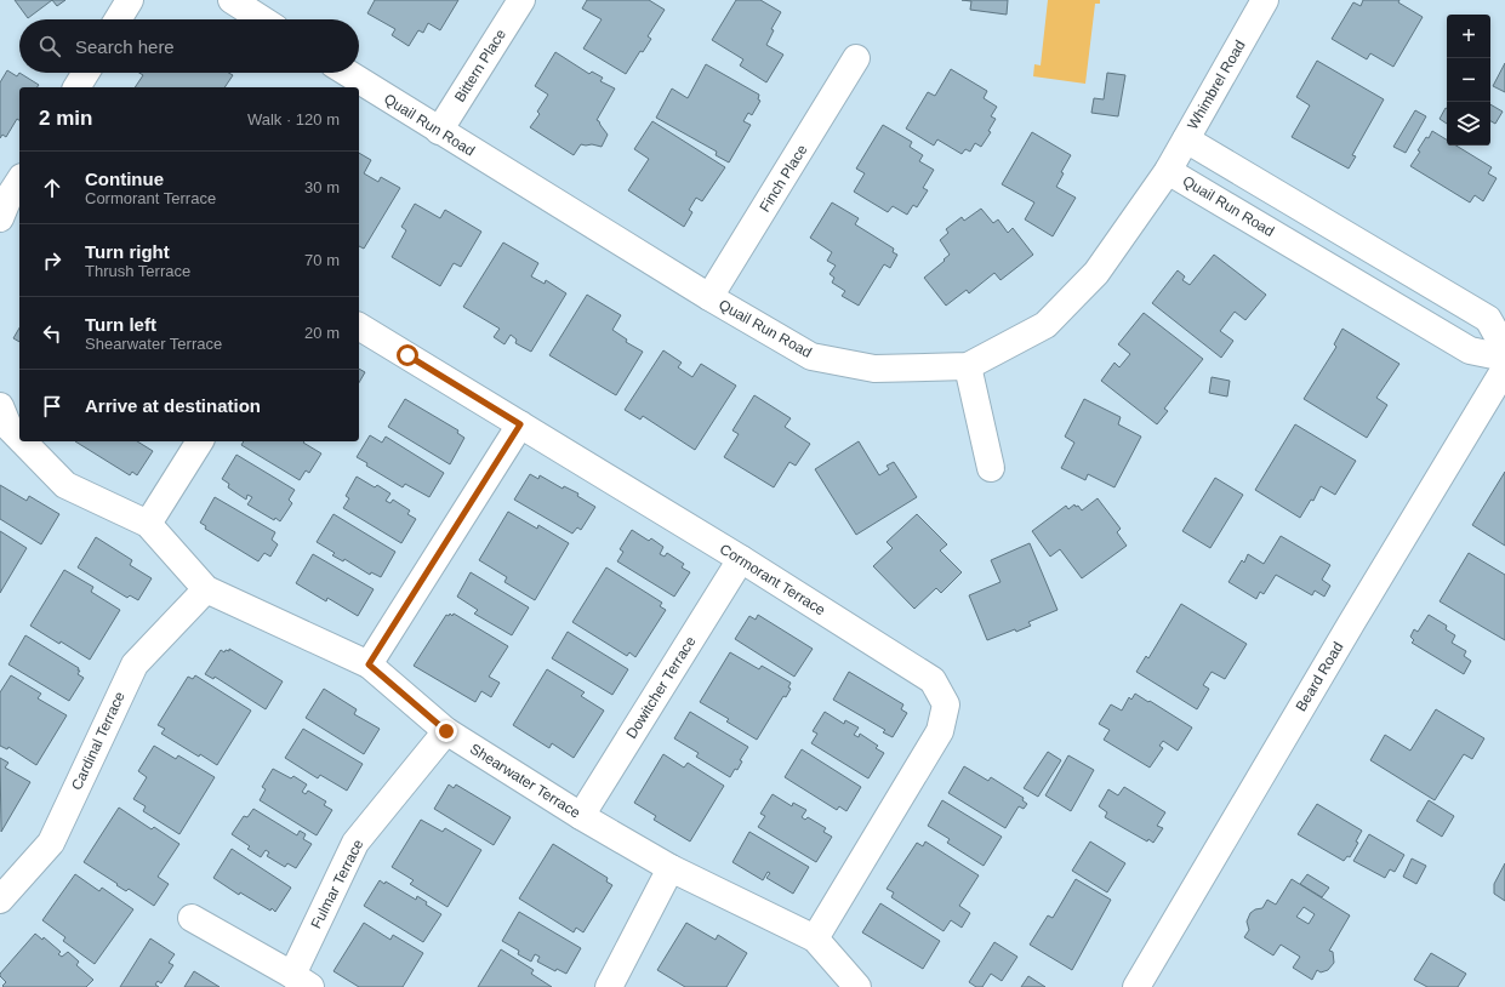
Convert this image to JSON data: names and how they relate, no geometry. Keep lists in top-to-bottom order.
{
  "streets": {
    "street": [
      "Bittern Place",
      "Whimbrel Road",
      "Quail Run Road",
      "Finch Place",
      "Cormorant Terrace",
      "Beard Road",
      "Dowitcher Terrace",
      "Cardinal Terrace",
      "Shearwater Terrace",
      "Fulmar Terrace"
    ]
  },
  "crossings": [
    ["Bittern Place", "Quail Run Road"],
    ["Whimbrel Road", "Quail Run Road"],
    ["Quail Run Road", "Finch Place"],
    ["Cormorant Terrace", "Dowitcher Terrace"],
    ["Cormorant Terrace", "Shearwater Terrace"],
    ["Dowitcher Terrace", "Shearwater Terrace"],
    ["Cardinal Terrace", "Shearwater Terrace"],
    ["Shearwater Terrace", "Fulmar Terrace"]
  ],
  "page": {
    "map_buttons": ["+", "−"],
    "search": "Search here",
    "heading": ["2 min", "Walk · 120 m"],
    "list": [
      ["Continue", "Cormorant Terrace", "30 m"],
      ["Turn right", "Thrush Terrace", "70 m"],
      ["Turn left", "Shearwater Terrace", "20 m"],
      "Arrive at destination"
    ]
  }
}
